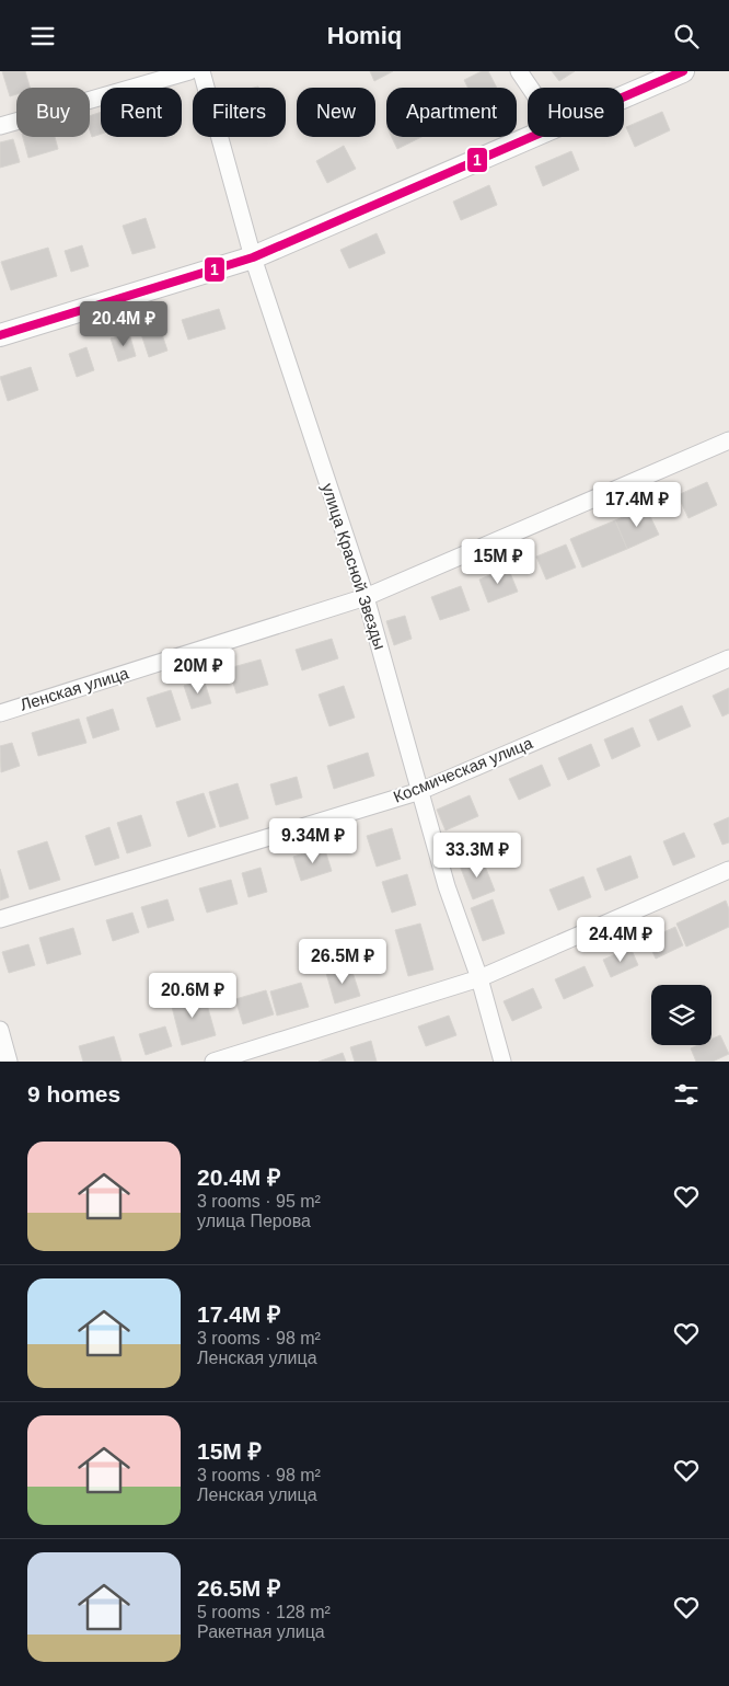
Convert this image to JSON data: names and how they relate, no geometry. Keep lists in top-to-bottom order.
{
  "streets": {
    "street": ["улица Красной Звезды", "Ленская улица", "Космическая улица"]
  },
  "crossings": [
    ["улица Красной Звезды", "Ленская улица"],
    ["улица Красной Звезды", "Космическая улица"]
  ],
  "lines": ["transit line 1"],
  "page": {
    "header": "Homiq",
    "chip": [
      "Buy",
      "Rent",
      "Filters",
      "New",
      "Apartment",
      "House"
    ],
    "price": [
      "20.4M ₽",
      "17.4M ₽",
      "15M ₽",
      "20M ₽",
      "9.34M ₽",
      "33.3M ₽",
      "24.4M ₽",
      "26.5M ₽",
      "20.6M ₽"
    ],
    "heading": "9 homes",
    "list": [
      {
        "name": "20.4M ₽",
        "note": "3 rooms · 95 m² · улица Перова"
      },
      {
        "name": "17.4M ₽",
        "note": "3 rooms · 98 m² · Ленская улица"
      },
      {
        "name": "15M ₽",
        "note": "3 rooms · 98 m² · Ленская улица"
      },
      {
        "name": "26.5M ₽",
        "note": "5 rooms · 128 m² · Ракетная улица"
      }
    ]
  }
}
